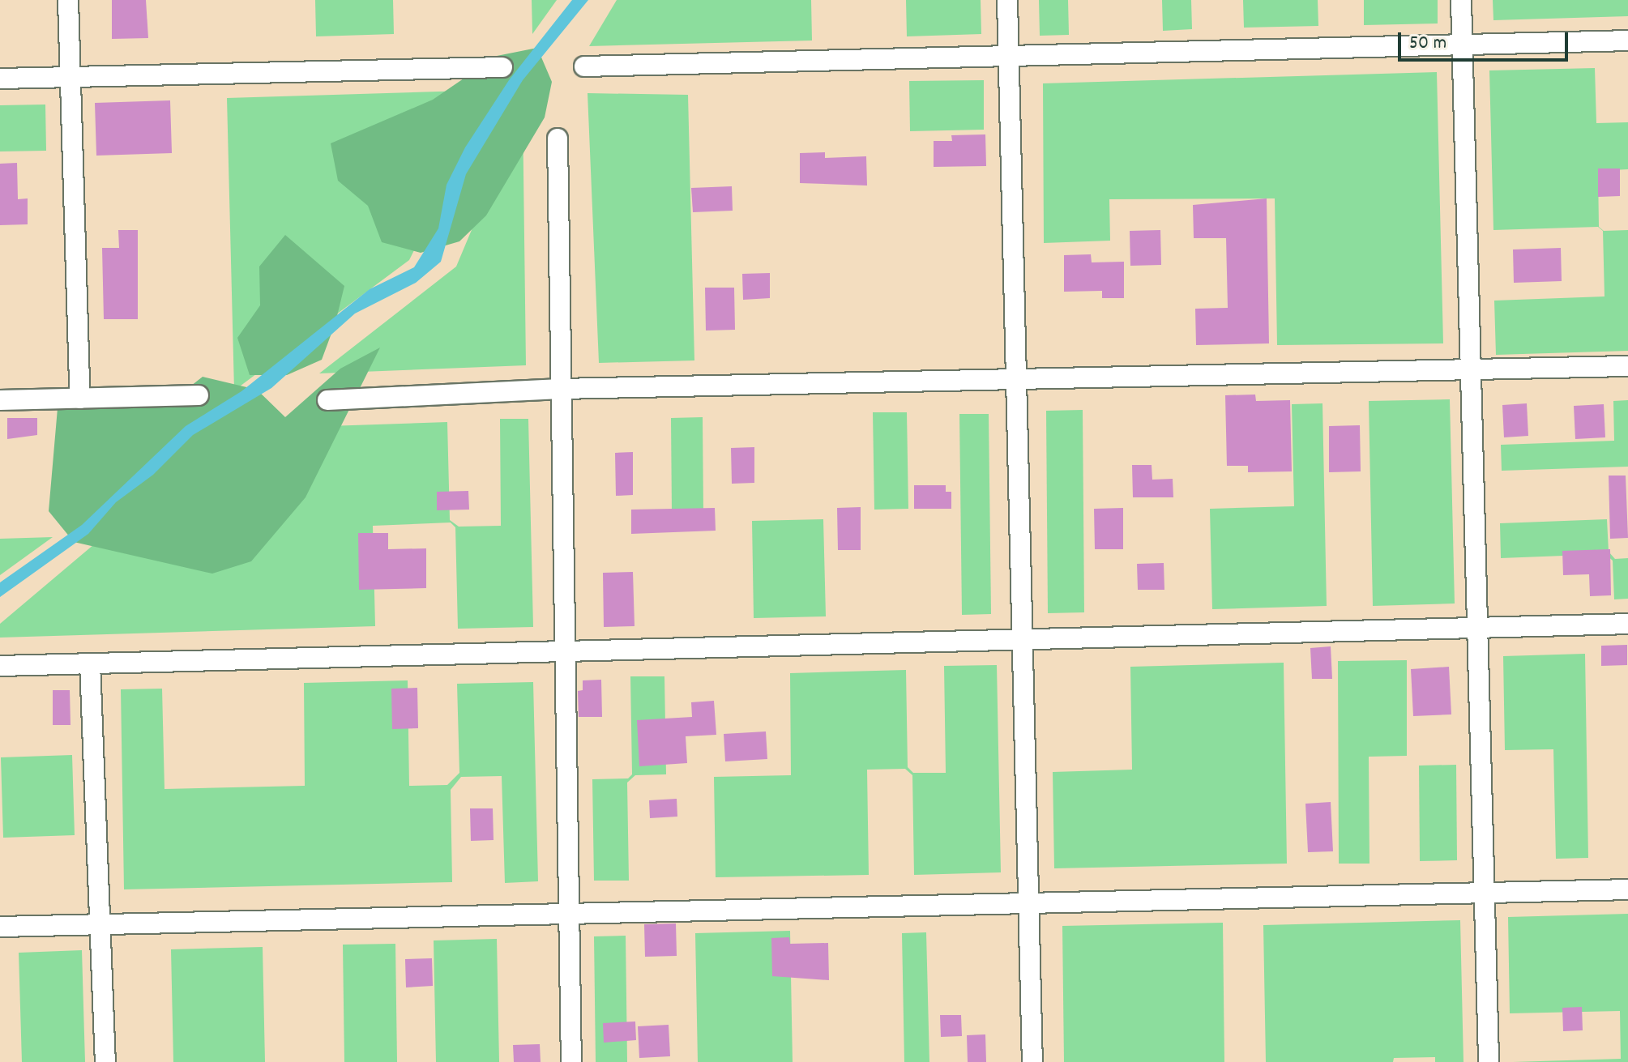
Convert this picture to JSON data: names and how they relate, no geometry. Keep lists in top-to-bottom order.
{
  "scale_bar": "50 m"
}
